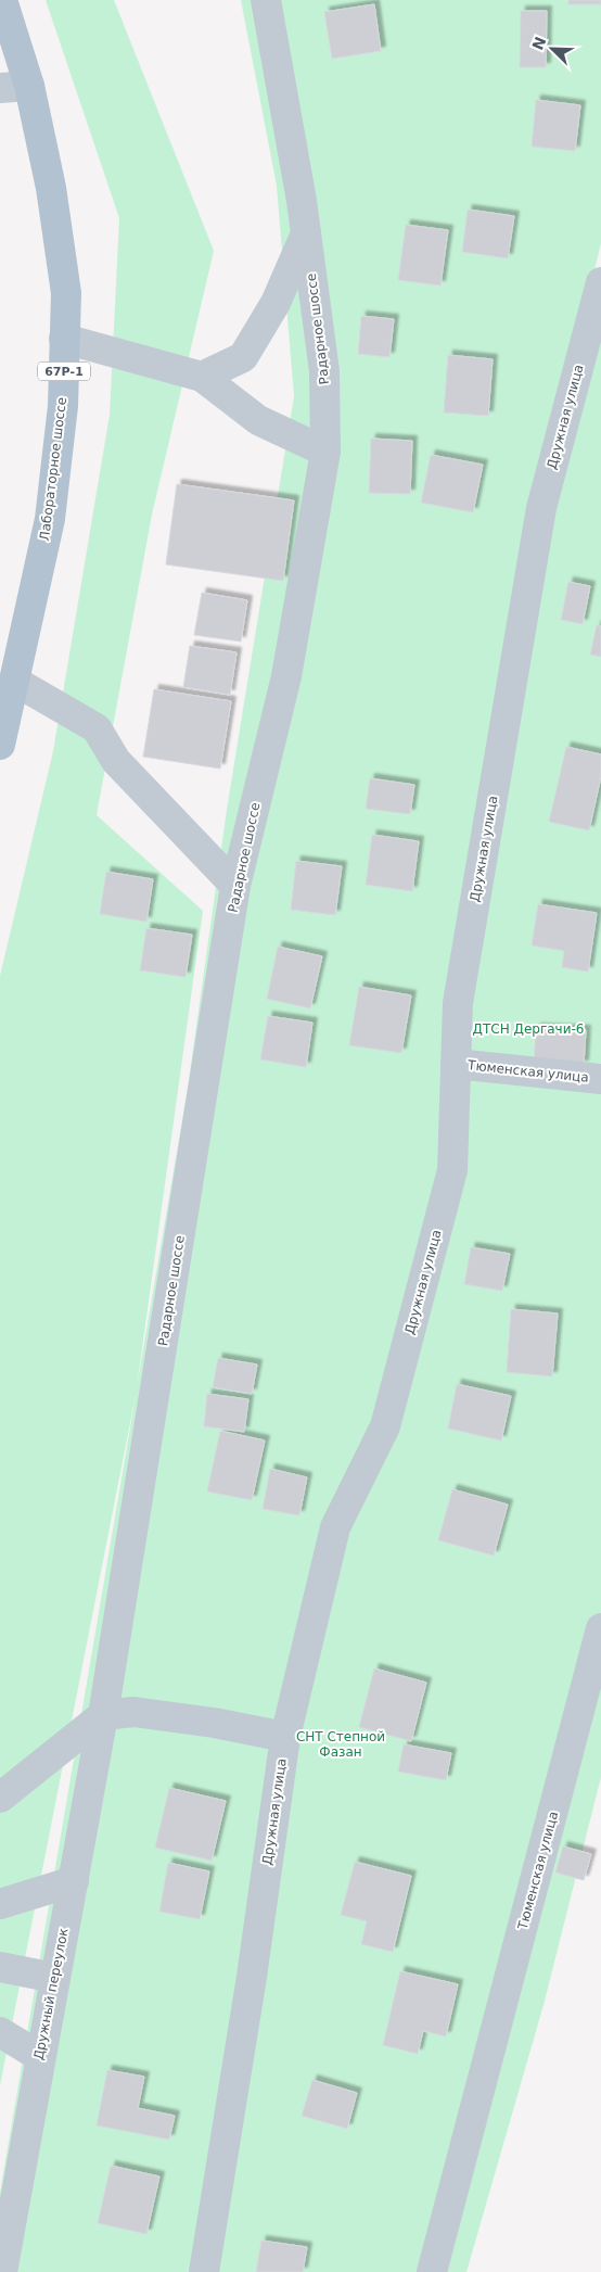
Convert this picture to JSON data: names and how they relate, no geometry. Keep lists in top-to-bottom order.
{
  "streets": {
    "main road": ["67Р-1", "Лабораторное шоссе"],
    "street": [
      "Радарное шоссе",
      "Дружная улица",
      "Тюменская улица",
      "Дружный переулок"
    ]
  },
  "crossings": [
    ["Радарное шоссе", "Дружный переулок"],
    ["Дружная улица", "Тюменская улица"]
  ],
  "parks": ["ДТСН Дергачи-6", "СНТ Степной Фазан"],
  "north": "top left"
}
